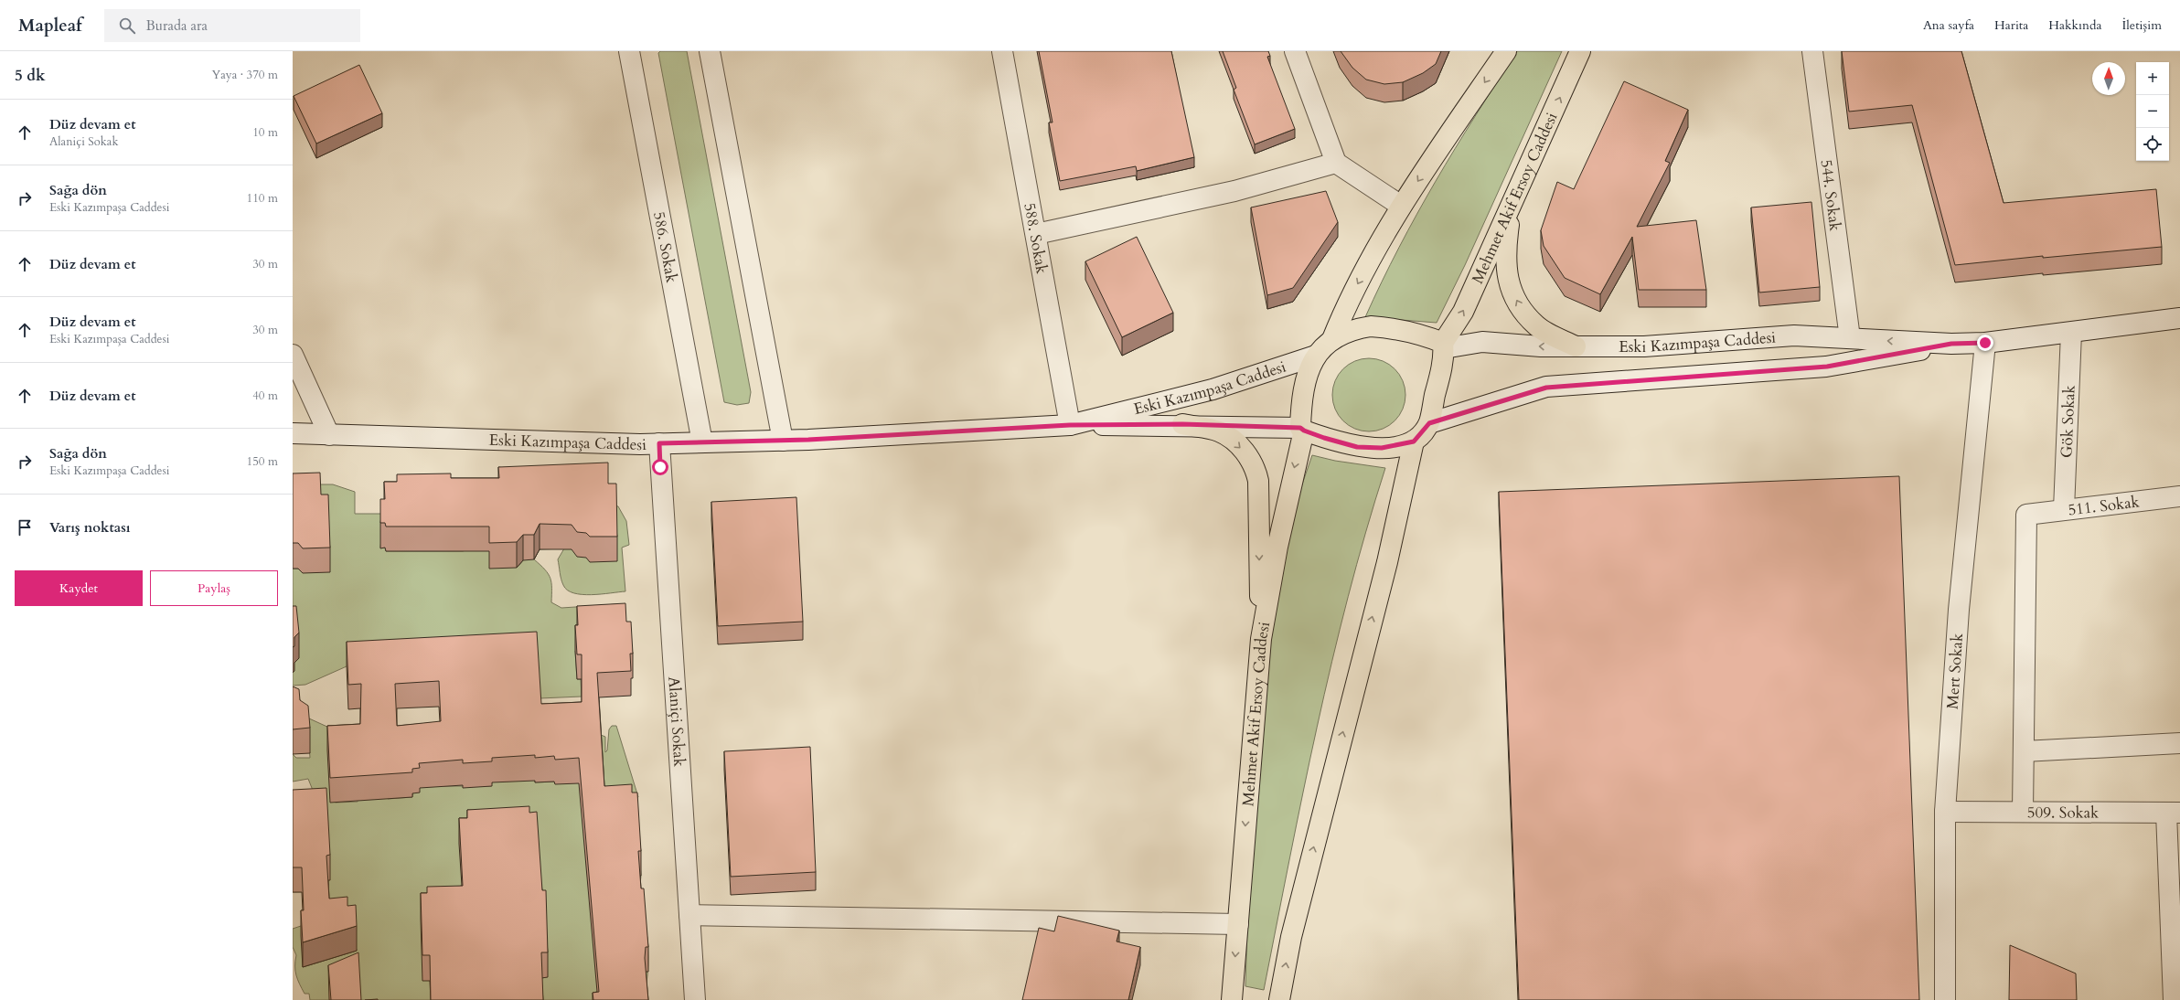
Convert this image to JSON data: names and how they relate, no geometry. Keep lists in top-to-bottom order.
{
  "streets": {
    "main road": ["Mehmet Akif Ersoy Caddesi"],
    "street": [
      "544. Sokak",
      "588. Sokak",
      "586. Sokak",
      "Eski Kazımpaşa Caddesi",
      "Gök Sokak",
      "511. Sokak",
      "Mert Sokak",
      "Alaniçi Sokak",
      "509. Sokak"
    ]
  },
  "crossings": [
    ["544. Sokak", "Eski Kazımpaşa Caddesi"],
    ["Mehmet Akif Ersoy Caddesi", "Eski Kazımpaşa Caddesi"],
    ["588. Sokak", "Eski Kazımpaşa Caddesi"],
    ["586. Sokak", "Eski Kazımpaşa Caddesi"],
    ["Eski Kazımpaşa Caddesi", "Gök Sokak"],
    ["Eski Kazımpaşa Caddesi", "Mert Sokak"],
    ["Eski Kazımpaşa Caddesi", "Alaniçi Sokak"],
    ["Gök Sokak", "511. Sokak"],
    ["Mert Sokak", "509. Sokak"]
  ],
  "north": "top",
  "page": {
    "header": "Mapleaf",
    "search": "Burada ara",
    "nav": [
      "Ana sayfa",
      "Harita",
      "Hakkında",
      "İletişim"
    ],
    "heading": ["5 dk", "Yaya · 370 m"],
    "map_buttons": ["+", "−"],
    "list": [
      ["Düz devam et", "Alaniçi Sokak", "10 m"],
      ["Sağa dön", "Eski Kazımpaşa Caddesi", "110 m"],
      ["Düz devam et", "30 m"],
      ["Düz devam et", "Eski Kazımpaşa Caddesi", "30 m"],
      ["Düz devam et", "40 m"],
      ["Sağa dön", "Eski Kazımpaşa Caddesi", "150 m"],
      "Varış noktası"
    ],
    "buttons": ["Kaydet", "Paylaş"]
  }
}
